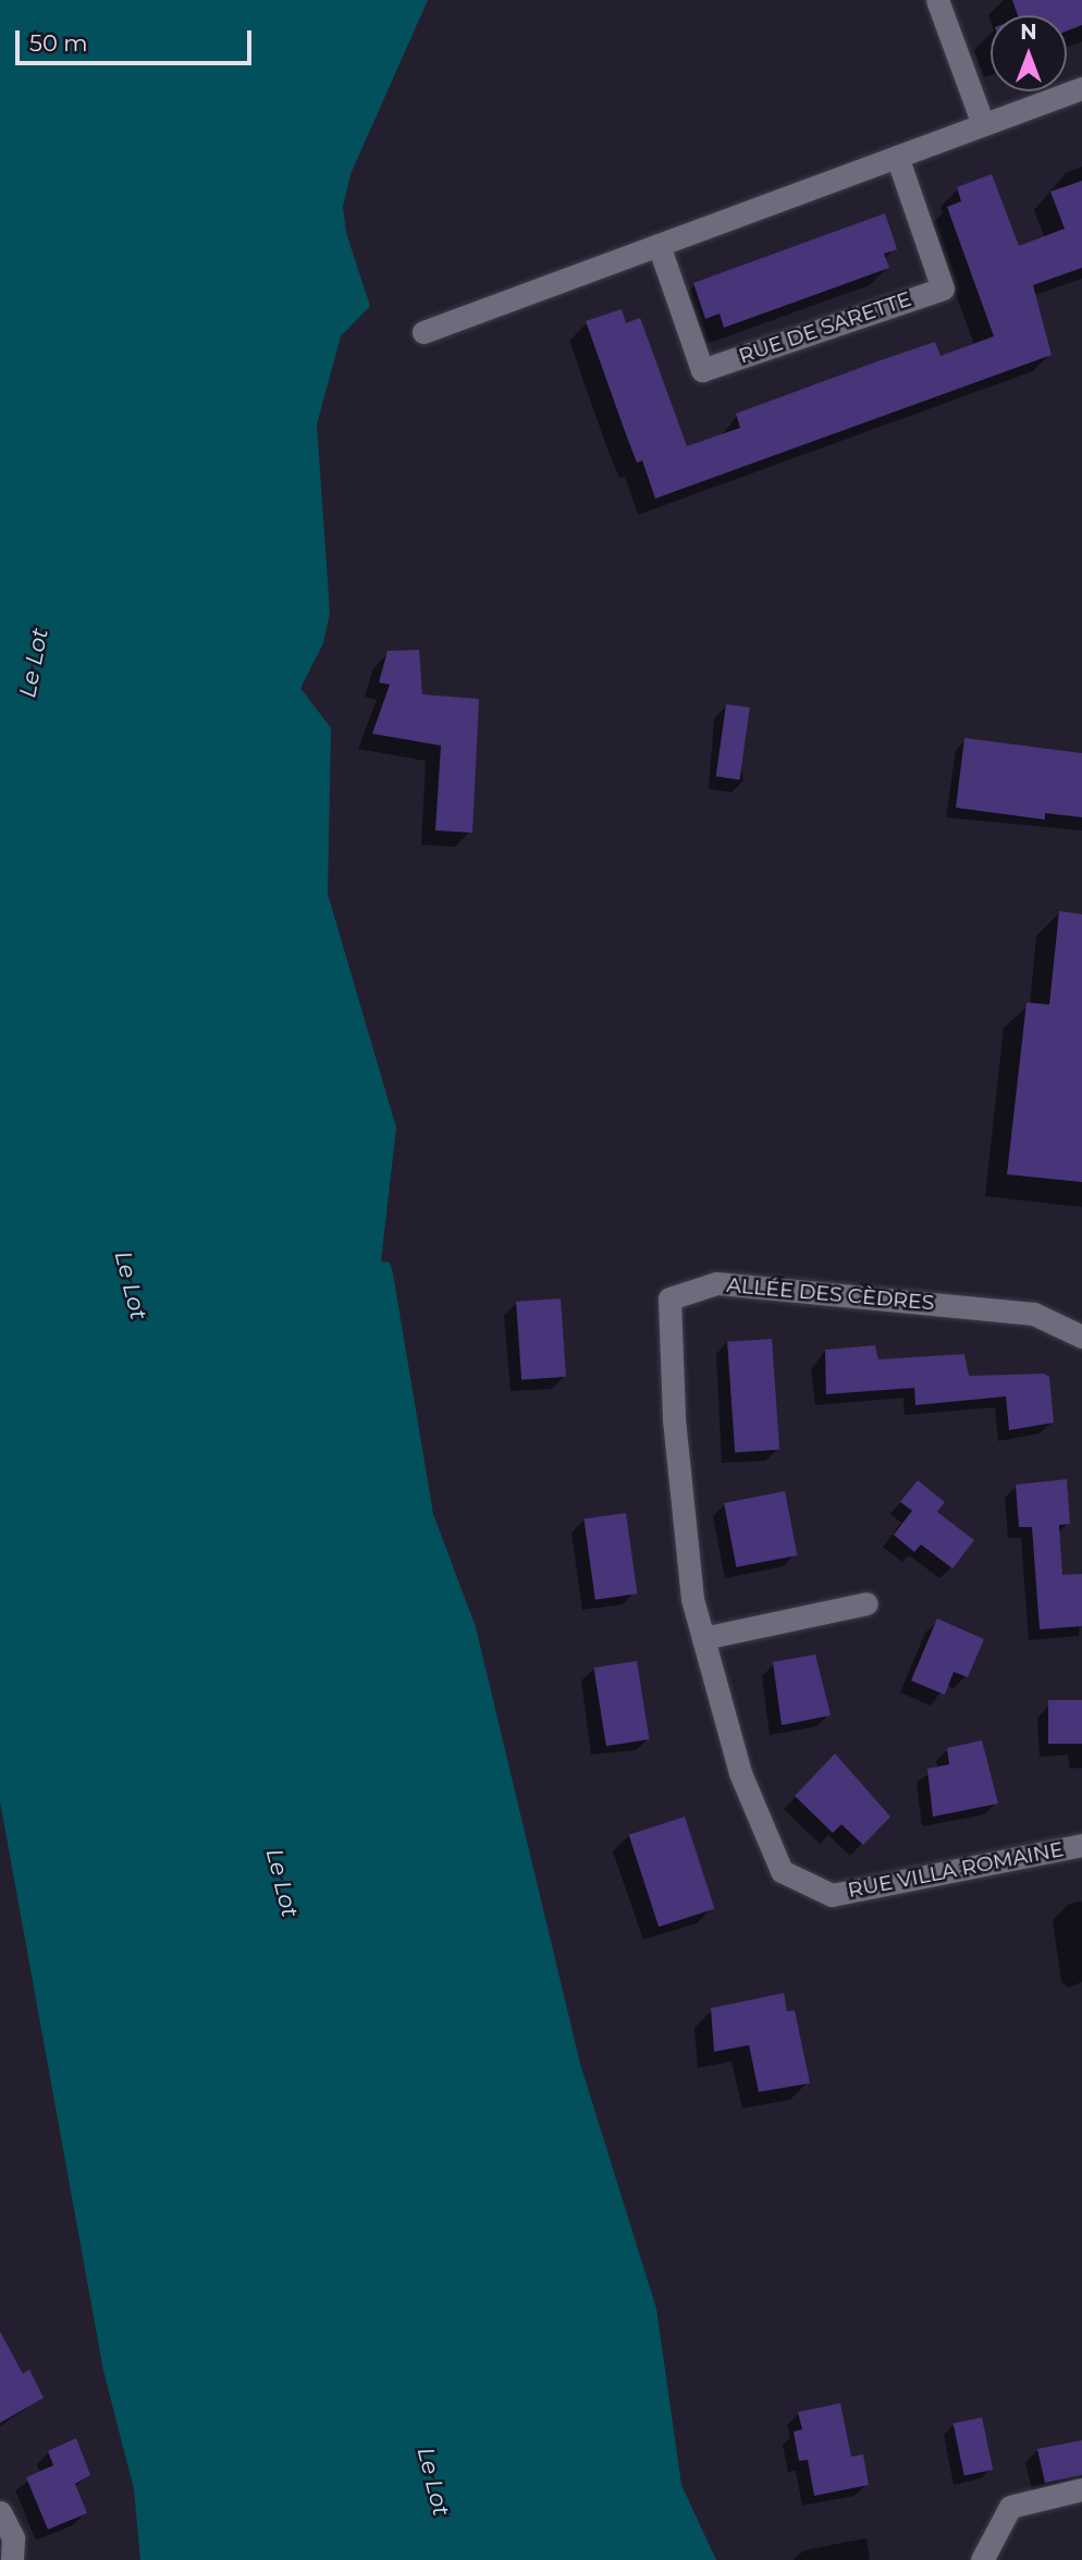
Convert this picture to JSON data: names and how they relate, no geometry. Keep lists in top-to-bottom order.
{
  "streets": {
    "street": ["RUE DE SARETTE", "ALLÉE DES CÈDRES", "RUE VILLA ROMAINE"]
  },
  "crossings": [
    ["ALLÉE DES CÈDRES", "RUE VILLA ROMAINE"]
  ],
  "water": ["Le Lot"],
  "scale_bar": "50 m",
  "north": "top"
}
